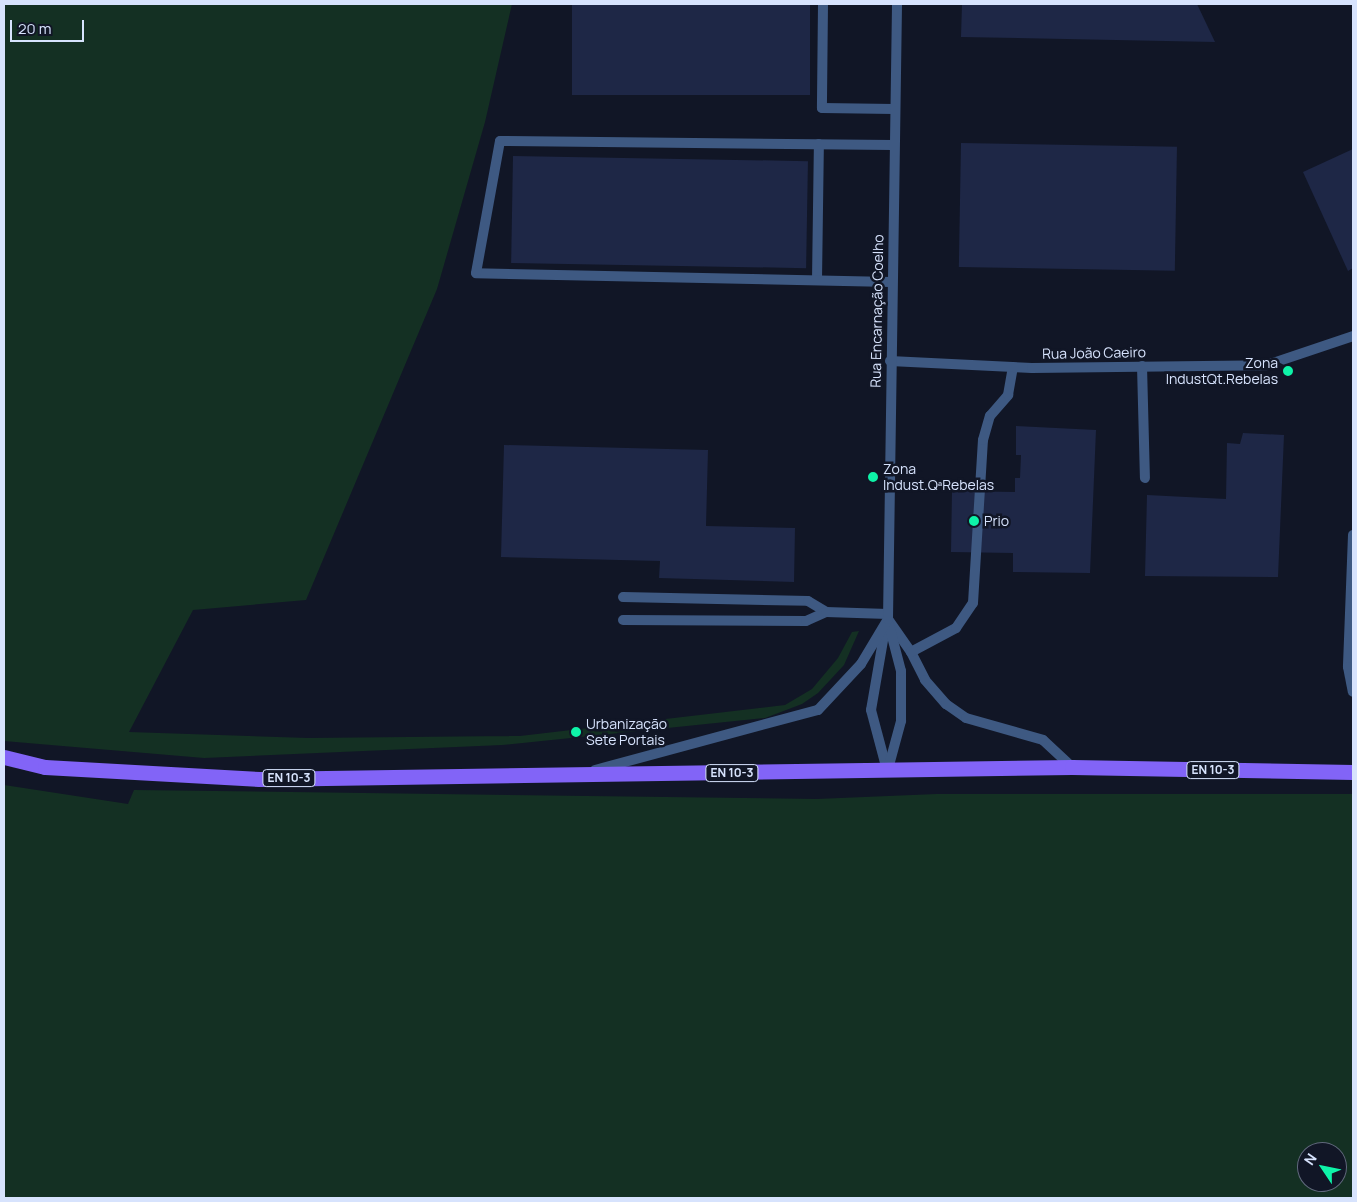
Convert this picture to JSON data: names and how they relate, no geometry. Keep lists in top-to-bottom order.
{
  "streets": {
    "main road": ["EN 10-3"],
    "street": ["Rua Encarnação Coelho", "Rua João Caeiro"]
  },
  "crossings": [
    ["Rua Encarnação Coelho", "Rua João Caeiro"],
    ["Rua Encarnação Coelho", "EN 10-3"]
  ],
  "places": [
    "Zona IndustQt.Rebelas",
    "Zona Indust.QªRebelas",
    "Prio",
    "Urbanização Sete Portais"
  ],
  "scale_bar": "20 m",
  "north": "top left"
}
